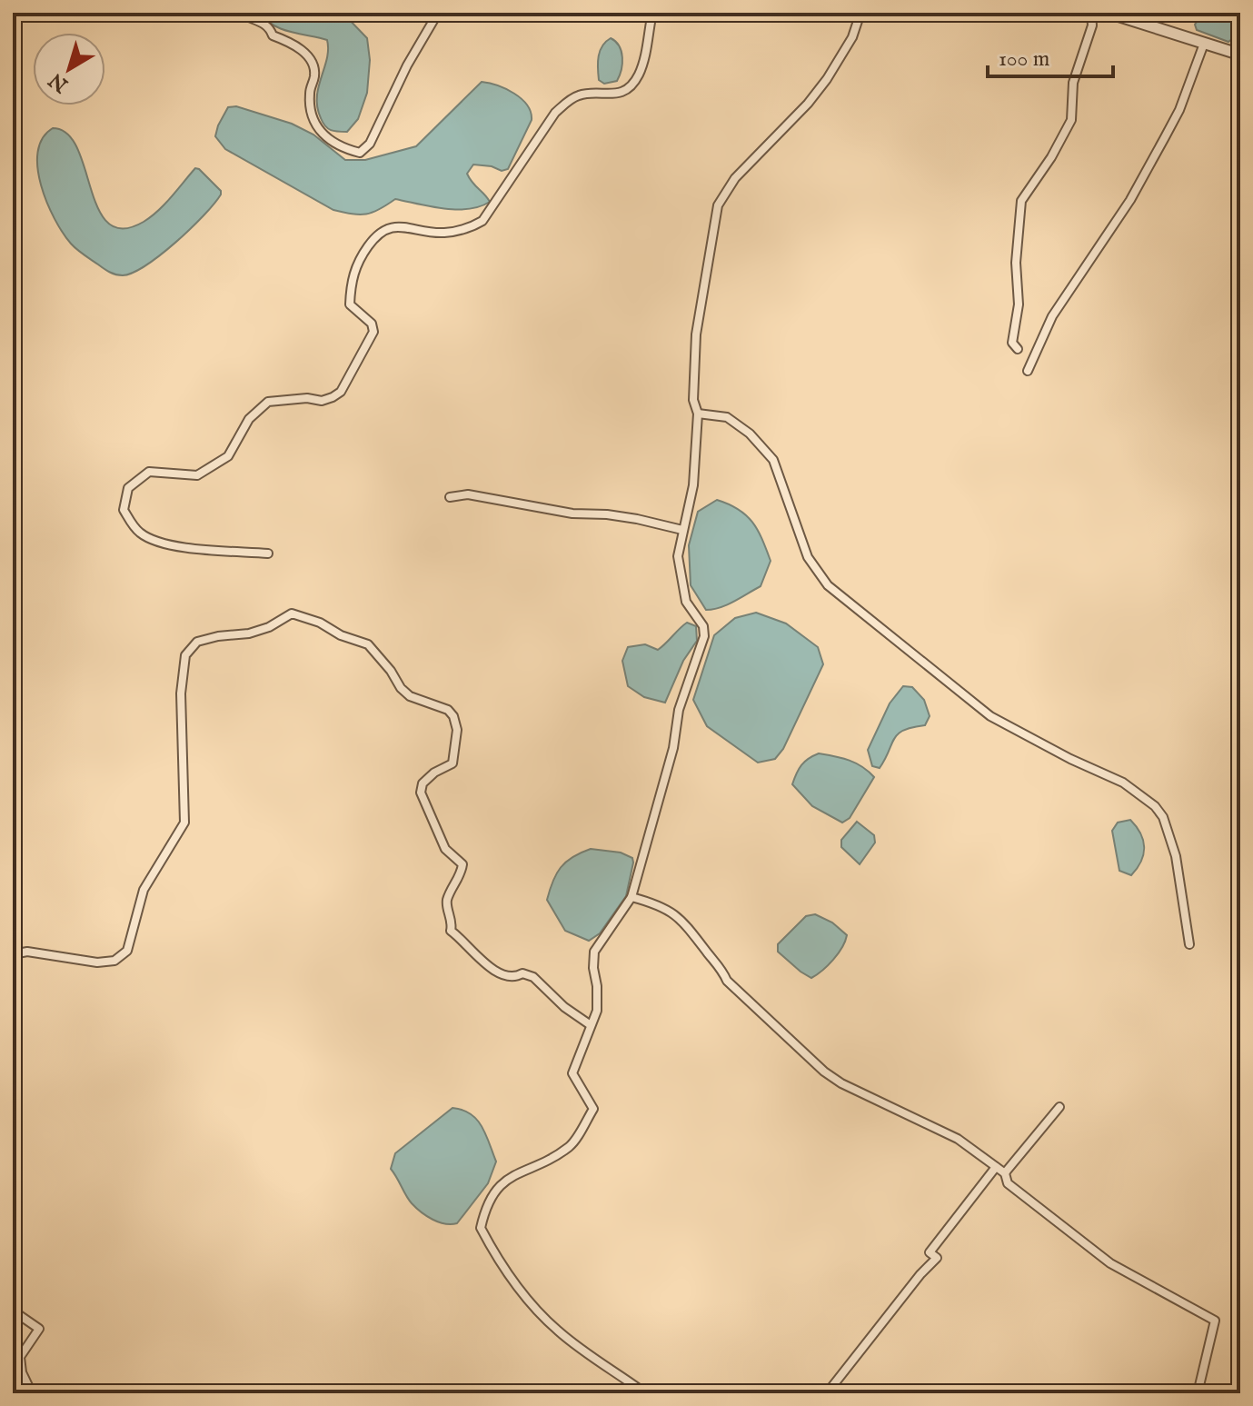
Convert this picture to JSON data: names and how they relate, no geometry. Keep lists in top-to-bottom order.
{
  "scale_bar": "100 m",
  "north": "bottom left"
}
